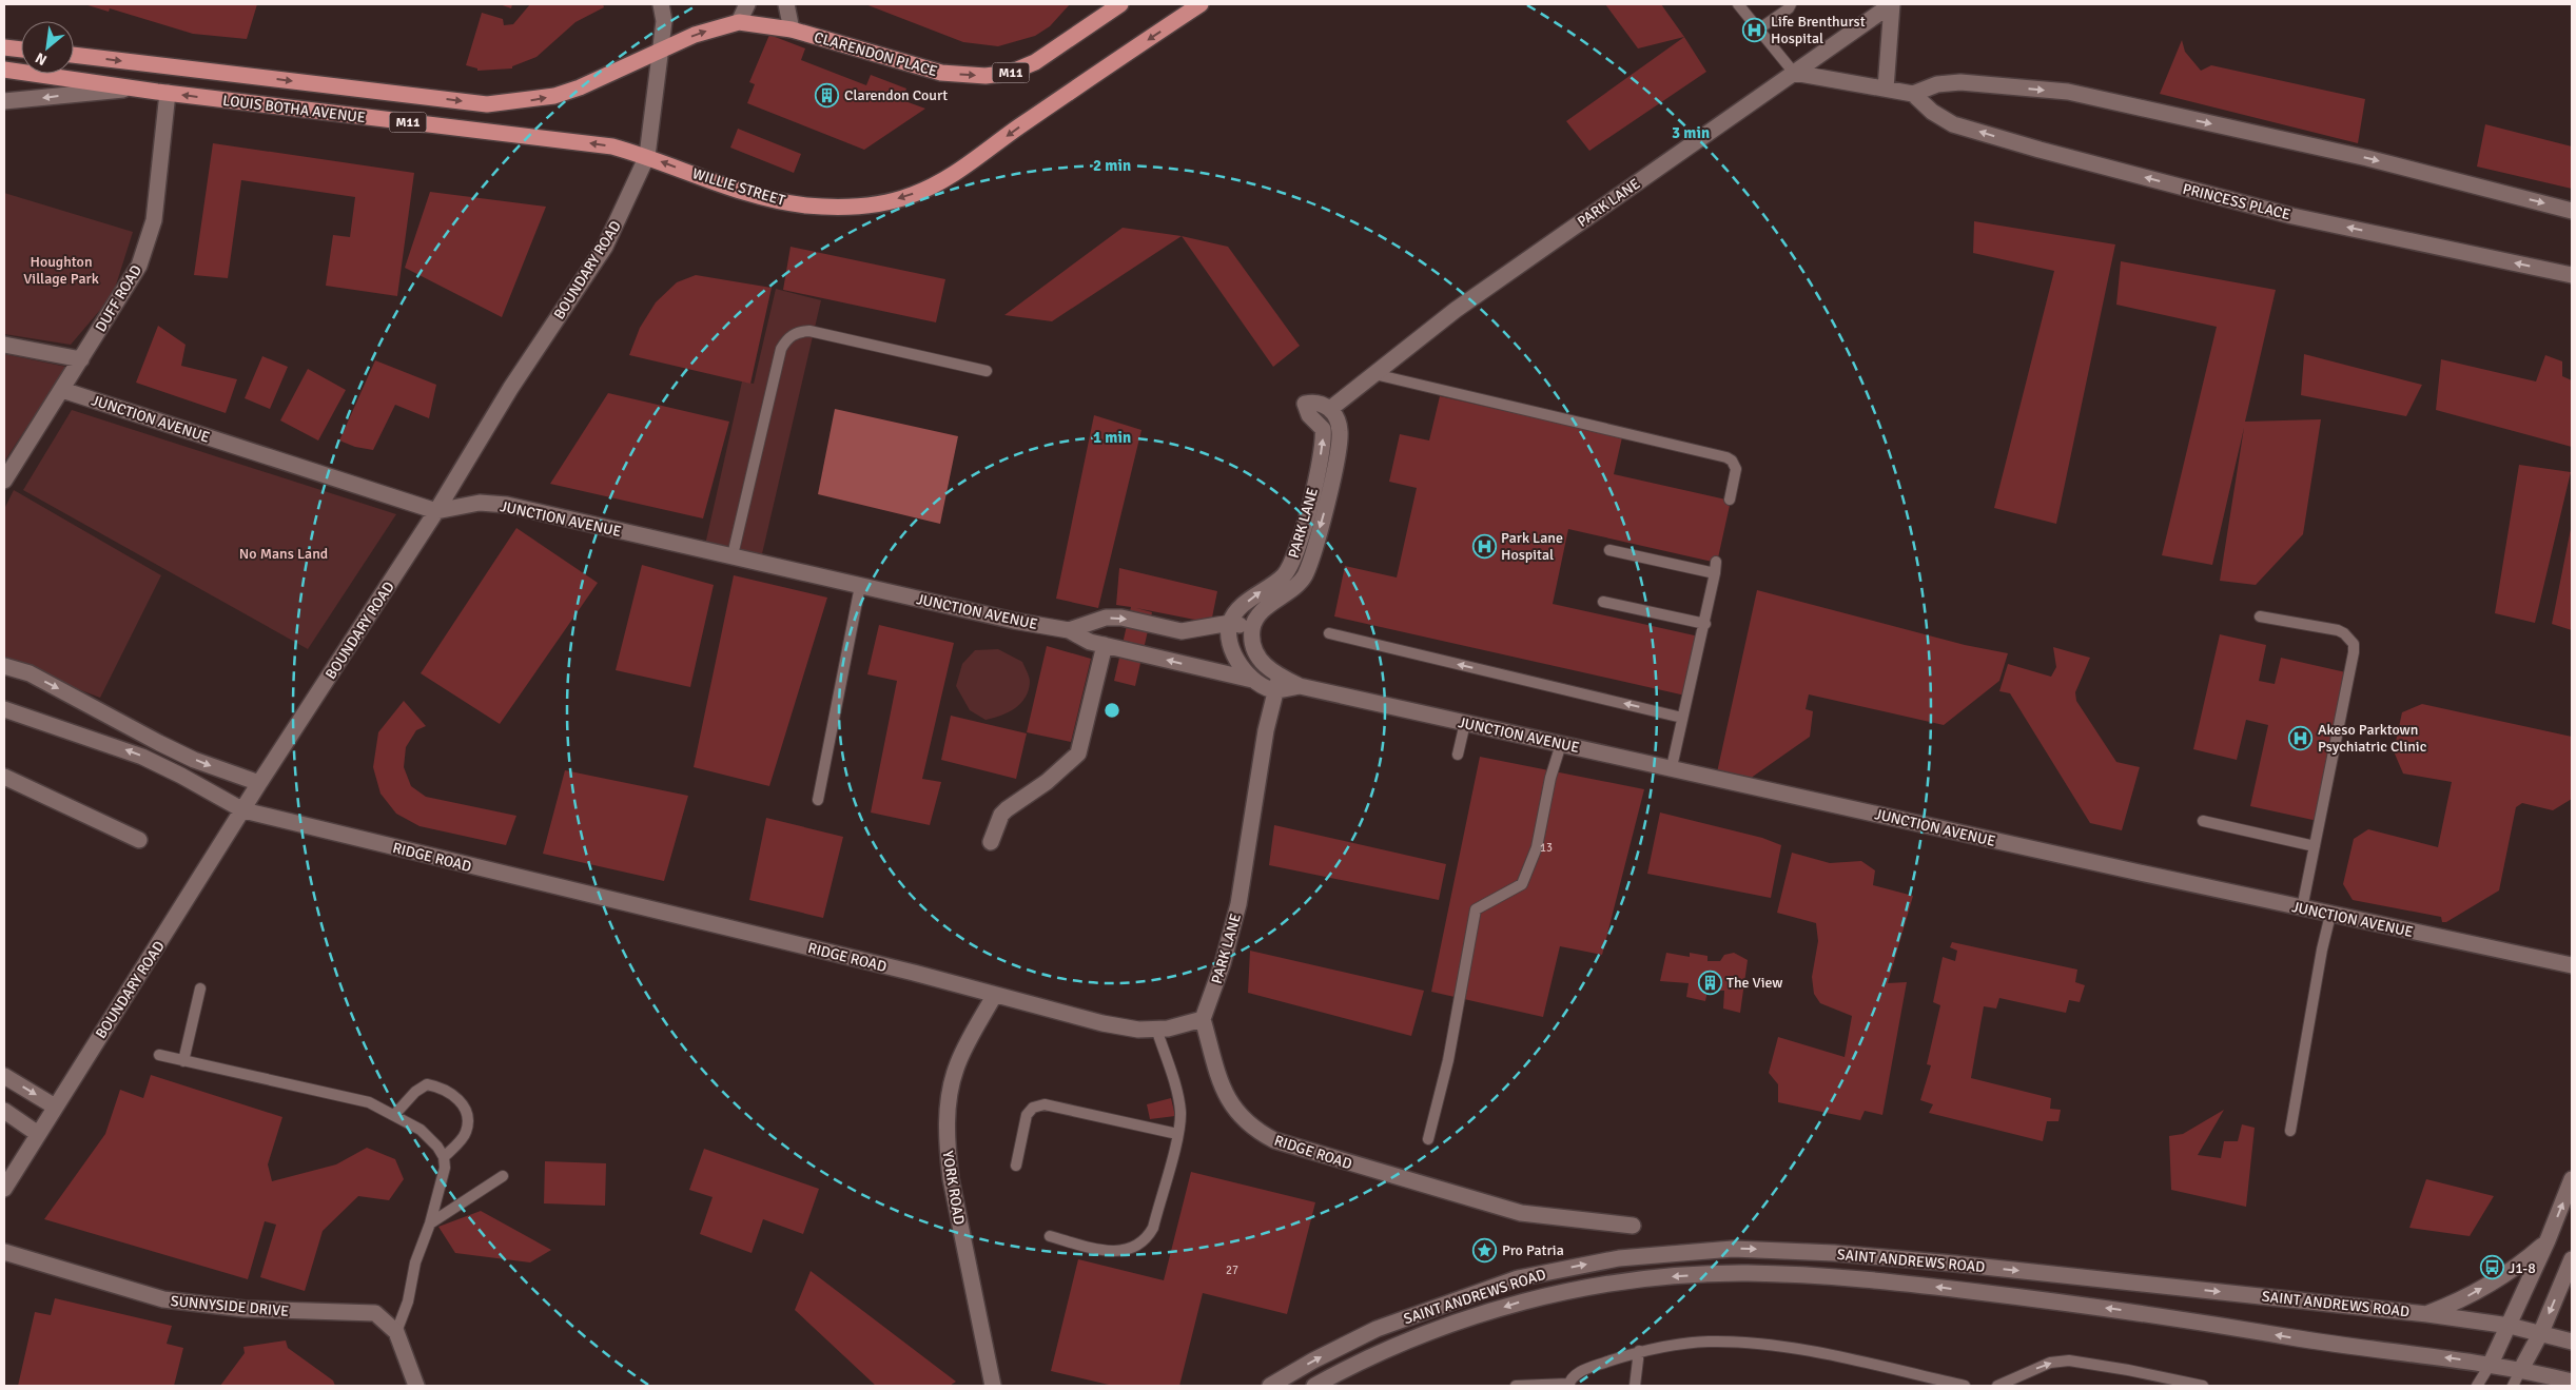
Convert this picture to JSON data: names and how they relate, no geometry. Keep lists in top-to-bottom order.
{
  "streets": {
    "main road": [
      "CLARENDON PLACE",
      "M11",
      "LOUIS BOTHA AVENUE",
      "WILLIE STREET"
    ],
    "street": [
      "PRINCESS PLACE",
      "PARK LANE",
      "BOUNDARY ROAD",
      "DUFF ROAD",
      "JUNCTION AVENUE",
      "RIDGE ROAD",
      "YORK ROAD",
      "SAINT ANDREWS ROAD",
      "SUNNYSIDE DRIVE"
    ]
  },
  "crossings": [
    ["CLARENDON PLACE", "M11"],
    ["M11", "LOUIS BOTHA AVENUE"],
    ["M11", "BOUNDARY ROAD"],
    ["LOUIS BOTHA AVENUE", "WILLIE STREET"],
    ["LOUIS BOTHA AVENUE", "BOUNDARY ROAD"],
    ["LOUIS BOTHA AVENUE", "DUFF ROAD"],
    ["WILLIE STREET", "BOUNDARY ROAD"],
    ["PARK LANE", "JUNCTION AVENUE"],
    ["PARK LANE", "RIDGE ROAD"],
    ["BOUNDARY ROAD", "JUNCTION AVENUE"],
    ["BOUNDARY ROAD", "RIDGE ROAD"],
    ["DUFF ROAD", "JUNCTION AVENUE"],
    ["RIDGE ROAD", "YORK ROAD"]
  ],
  "one_way": ["CLARENDON PLACE", "WILLIE STREET"],
  "parks": ["Houghton Village Park", "No Mans Land"],
  "places": {
    "hospital": ["Life Brenthurst Hospital", "Park Lane Hospital", "Akeso Parktown Psychiatric Clinic"],
    "building": ["Clarendon Court", "The View"],
    "place": ["Pro Patria"],
    "bus stop": ["J1-8"]
  },
  "house_numbers": ["13", "27"],
  "north": "bottom left",
  "rings": ["3 min", "2 min", "1 min"]
}
